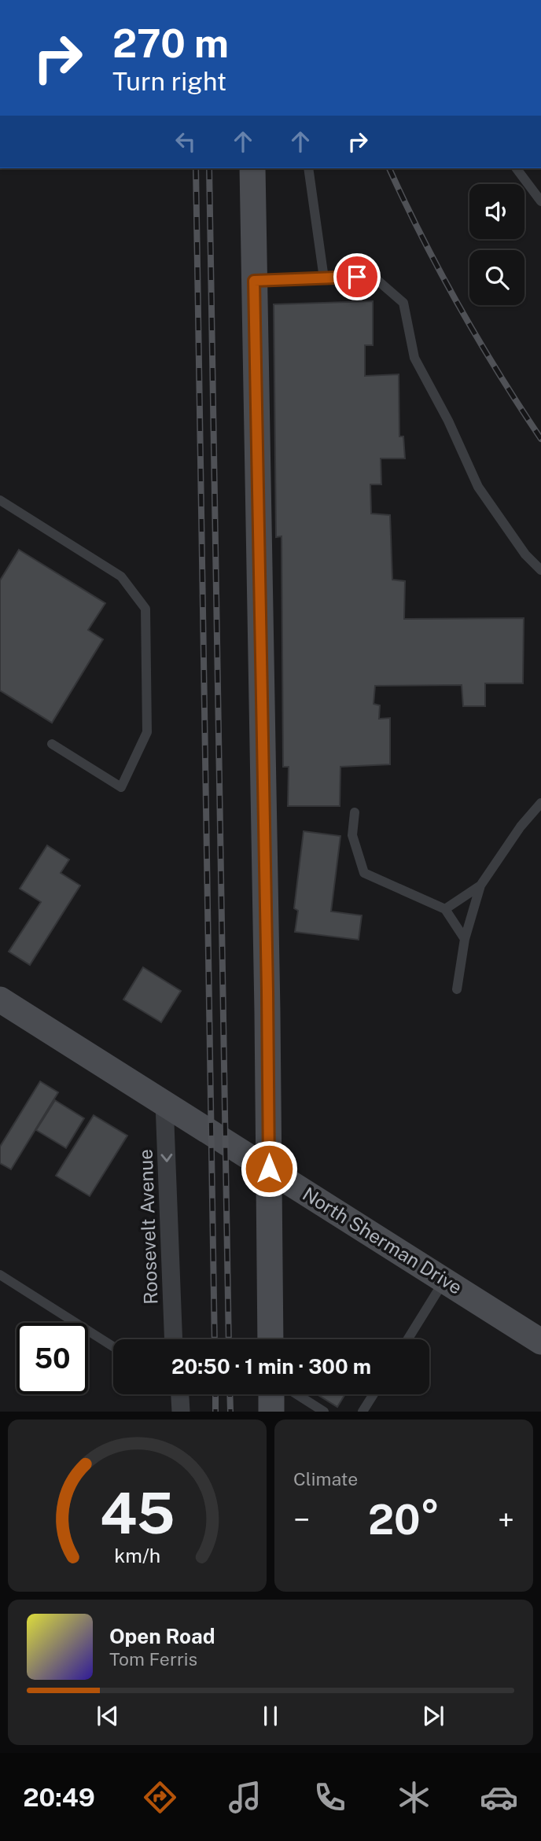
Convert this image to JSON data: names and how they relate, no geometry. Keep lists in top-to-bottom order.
{
  "streets": {
    "main road": ["North Sherman Drive"],
    "street": ["Roosevelt Avenue"]
  },
  "crossings": [
    ["Roosevelt Avenue", "North Sherman Drive"]
  ],
  "one_way": ["Roosevelt Avenue"],
  "page": {
    "turn": ["270 m", "Turn right"],
    "limit": "50",
    "trip": "20:50 · 1 min · 300 m",
    "tile": "Climate",
    "heat": ["−", "20°", "+"],
    "song": ["Open Road", "Tom Ferris"],
    "tabs": "20:49",
    "gauge": ["45", "km/h"]
  }
}
